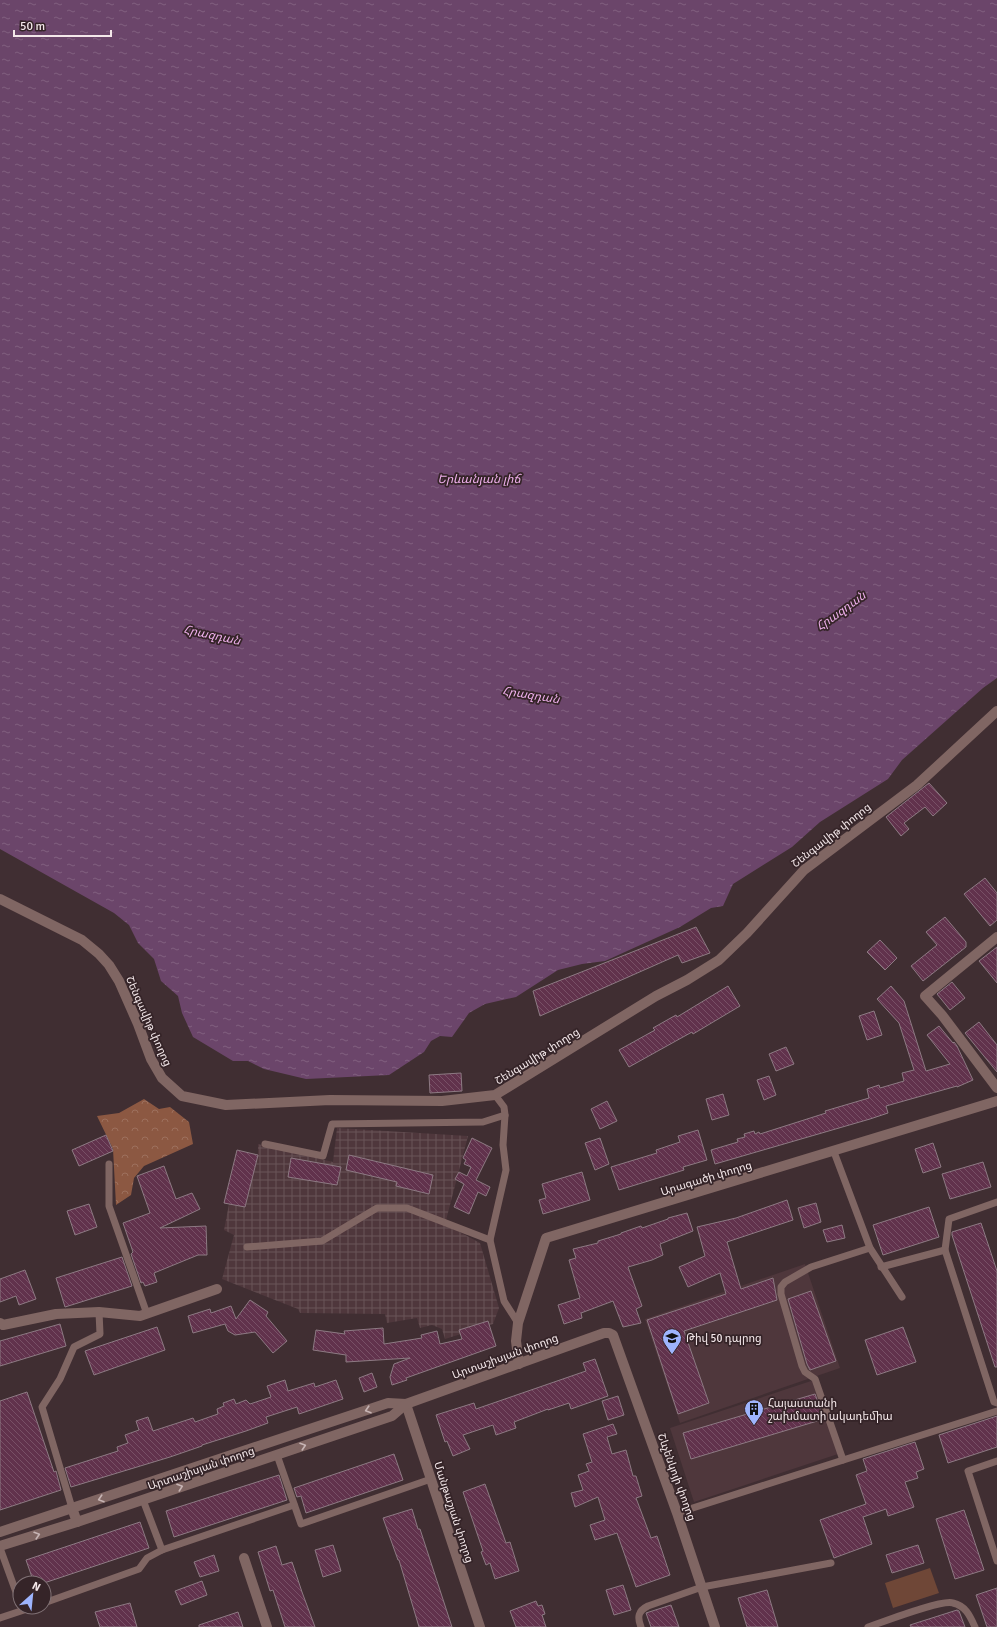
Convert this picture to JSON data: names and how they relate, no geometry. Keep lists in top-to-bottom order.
{
  "streets": {
    "street": [
      "Շենգավիթ փողոց",
      "Արագածի փողոց",
      "Արտաշիսյան փողոց",
      "Շևչենկոյի փողոց",
      "Մանթաշյան փողոց"
    ]
  },
  "crossings": [
    ["Արագածի փողոց", "Արտաշիսյան փողոց"],
    ["Արտաշիսյան փողոց", "Շևչենկոյի փողոց"],
    ["Արտաշիսյան փողոց", "Մանթաշյան փողոց"]
  ],
  "water": ["Երևանյան լիճ", "Հրազդան"],
  "places": {
    "school or university": ["Թիվ 50 դպրոց"],
    "building": ["Հայաստանի շախմատի ակադեմիա"]
  },
  "scale_bar": "50 m",
  "north": "top right"
}
